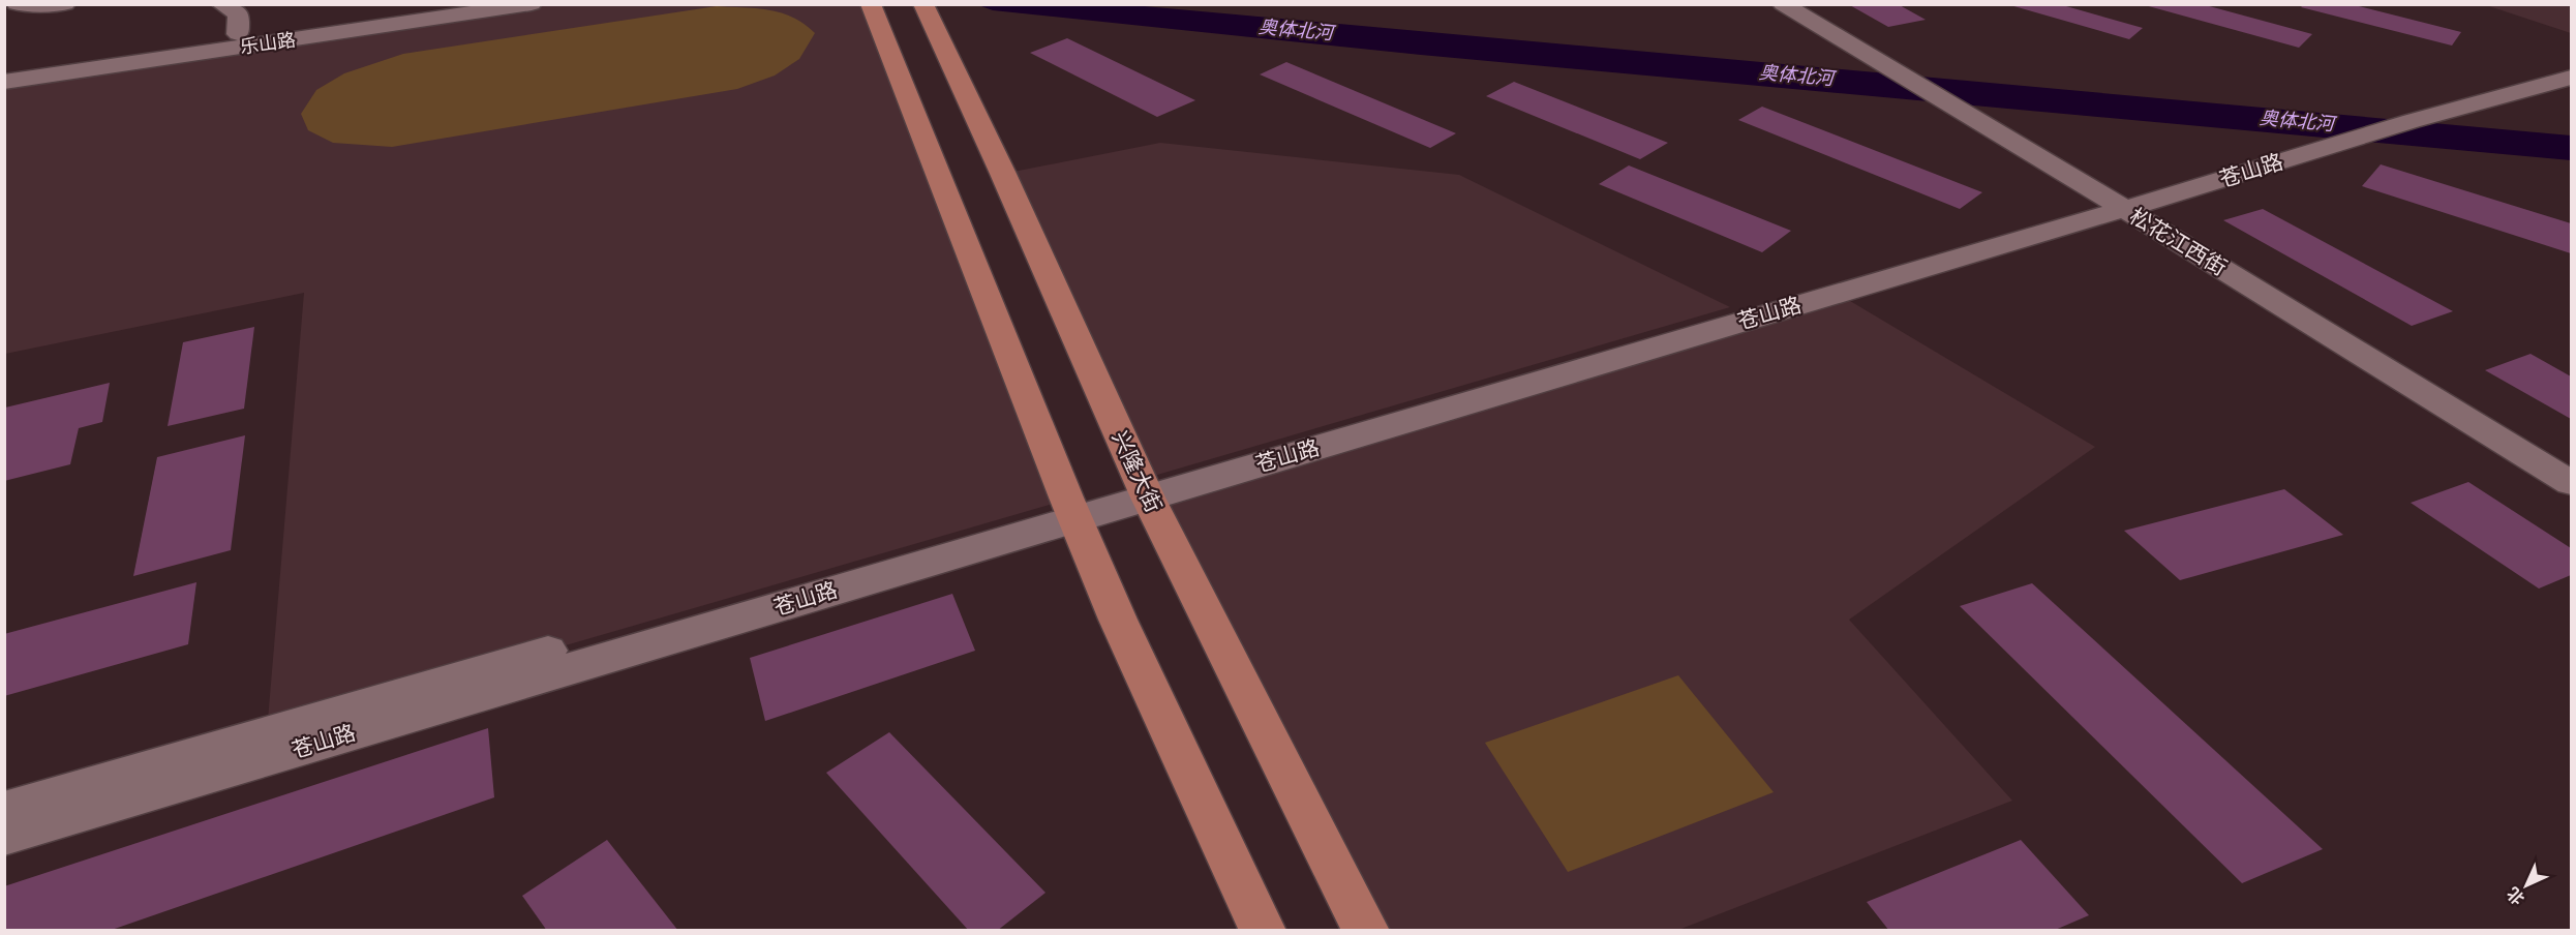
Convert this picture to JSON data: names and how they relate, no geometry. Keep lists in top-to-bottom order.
{
  "streets": {
    "main road": ["兴隆大街"],
    "street": ["乐山路", "苍山路", "松花江西街"]
  },
  "crossings": [
    ["苍山路", "松花江西街"],
    ["苍山路", "兴隆大街"]
  ],
  "water": ["奥体北河"],
  "north": "bottom left"
}
